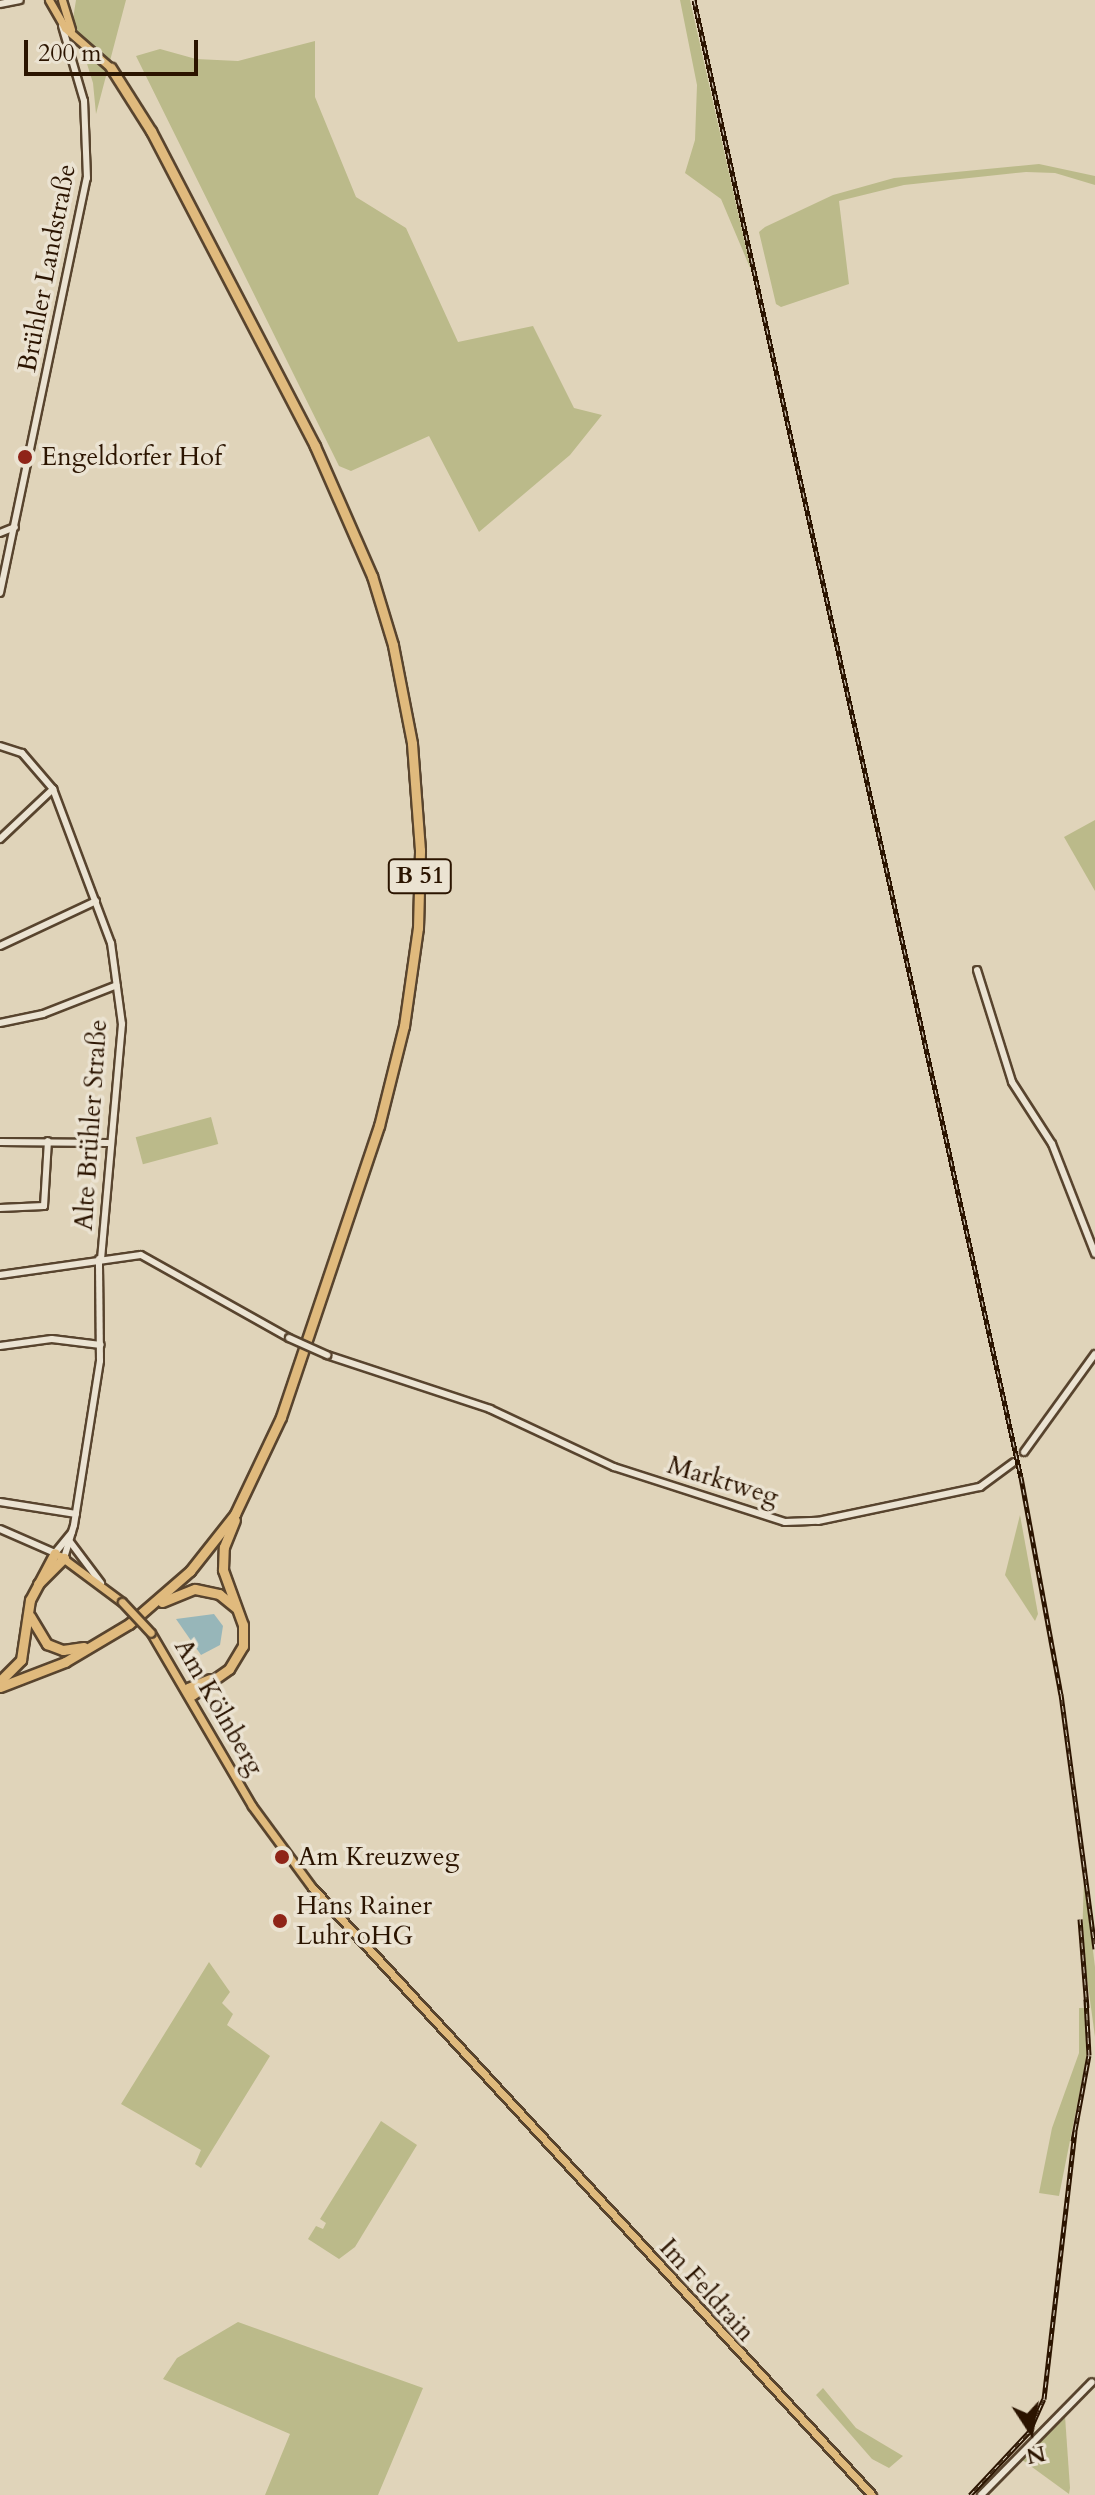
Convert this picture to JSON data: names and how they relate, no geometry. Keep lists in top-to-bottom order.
{
  "streets": {
    "highway": ["B 51"],
    "main road": ["Brühler Landstraße", "Am Kölnberg", "Im Feldrain"],
    "street": ["Alte Brühler Straße", "Marktweg"]
  },
  "crossings": [
    ["Brühler Landstraße", "B 51"],
    ["Alte Brühler Straße", "Marktweg"],
    ["Alte Brühler Straße", "Am Kölnberg"],
    ["Am Kölnberg", "Im Feldrain"]
  ],
  "places": ["Engeldorfer Hof", "Am Kreuzweg", "Hans Rainer Luhr oHG"],
  "scale_bar": "200 m",
  "north": "bottom"
}
